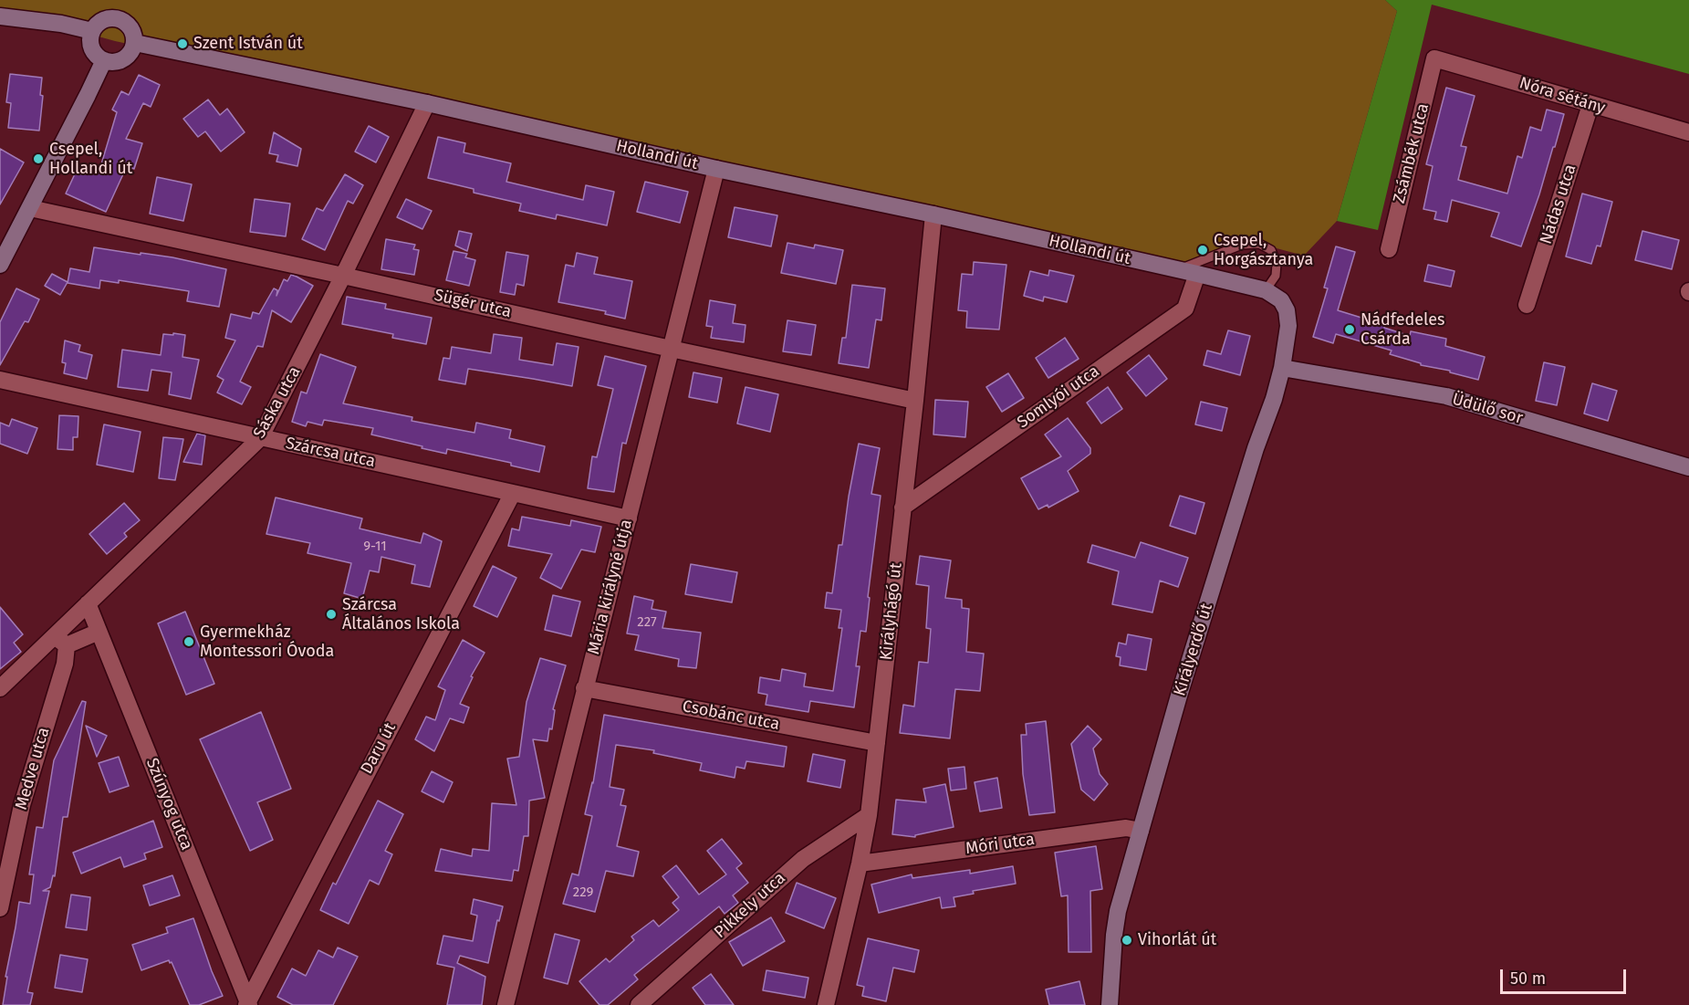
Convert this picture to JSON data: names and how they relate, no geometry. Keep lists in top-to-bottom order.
{
  "streets": {
    "street": [
      "Nóra sétány",
      "Zsámbék utca",
      "Hollandi út",
      "Nádas utca",
      "Sügér utca",
      "Somlyói utca",
      "Sáska utca",
      "Üdülő sor",
      "Szárcsa utca",
      "Mária királyné útja",
      "Királyhágó út",
      "Királyerdő út",
      "Csobánc utca",
      "Daru út",
      "Medve utca",
      "Szúnyog utca",
      "Móri utca",
      "Pikkely utca"
    ]
  },
  "crossings": [
    ["Nóra sétány", "Zsámbék utca"],
    ["Nóra sétány", "Nádas utca"],
    ["Hollandi út", "Somlyói utca"],
    ["Hollandi út", "Sáska utca"],
    ["Hollandi út", "Mária királyné útja"],
    ["Hollandi út", "Királyhágó út"],
    ["Hollandi út", "Királyerdő út"],
    ["Sügér utca", "Sáska utca"],
    ["Sügér utca", "Mária királyné útja"],
    ["Sügér utca", "Királyhágó út"],
    ["Somlyói utca", "Királyhágó út"],
    ["Sáska utca", "Szárcsa utca"],
    ["Sáska utca", "Medve utca"],
    ["Sáska utca", "Szúnyog utca"],
    ["Üdülő sor", "Királyerdő út"],
    ["Szárcsa utca", "Mária királyné útja"],
    ["Szárcsa utca", "Daru út"],
    ["Mária királyné útja", "Csobánc utca"],
    ["Királyhágó út", "Csobánc utca"],
    ["Királyhágó út", "Móri utca"],
    ["Királyhágó út", "Pikkely utca"],
    ["Királyerdő út", "Móri utca"],
    ["Daru út", "Szúnyog utca"]
  ],
  "places": [
    "Szent István út",
    "Csepel, Hollandi út",
    "Csepel, Horgásztanya",
    "Nádfedeles Csárda",
    "Szárcsa Általános Iskola",
    "Gyermekház Montessori Óvoda",
    "Vihorlát út"
  ],
  "house_numbers": ["9-11", "227", "229"],
  "scale_bar": "50 m"
}
